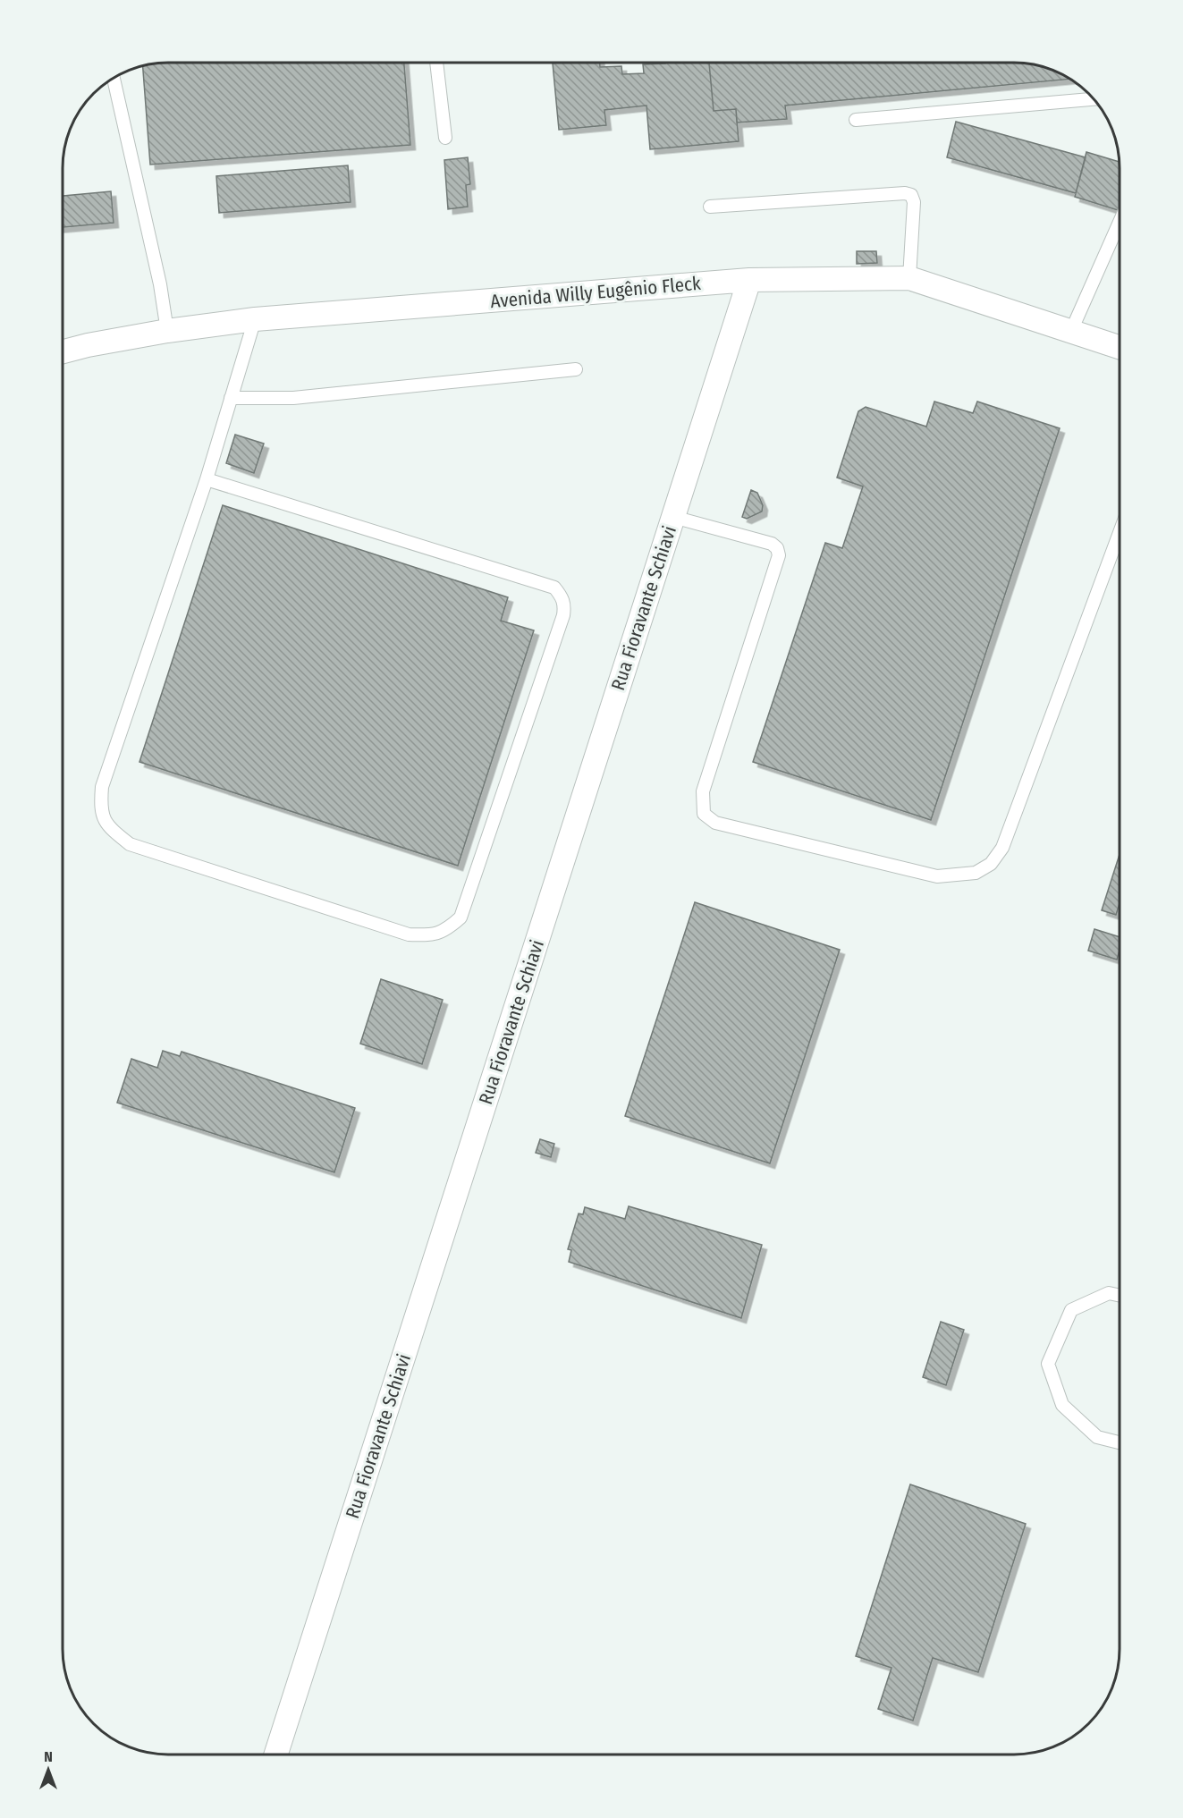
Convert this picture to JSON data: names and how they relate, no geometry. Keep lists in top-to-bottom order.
{
  "streets": {
    "street": ["Avenida Willy Eugênio Fleck", "Rua Fioravante Schiavi"]
  },
  "crossings": [
    ["Avenida Willy Eugênio Fleck", "Rua Fioravante Schiavi"]
  ],
  "north": "top"
}
